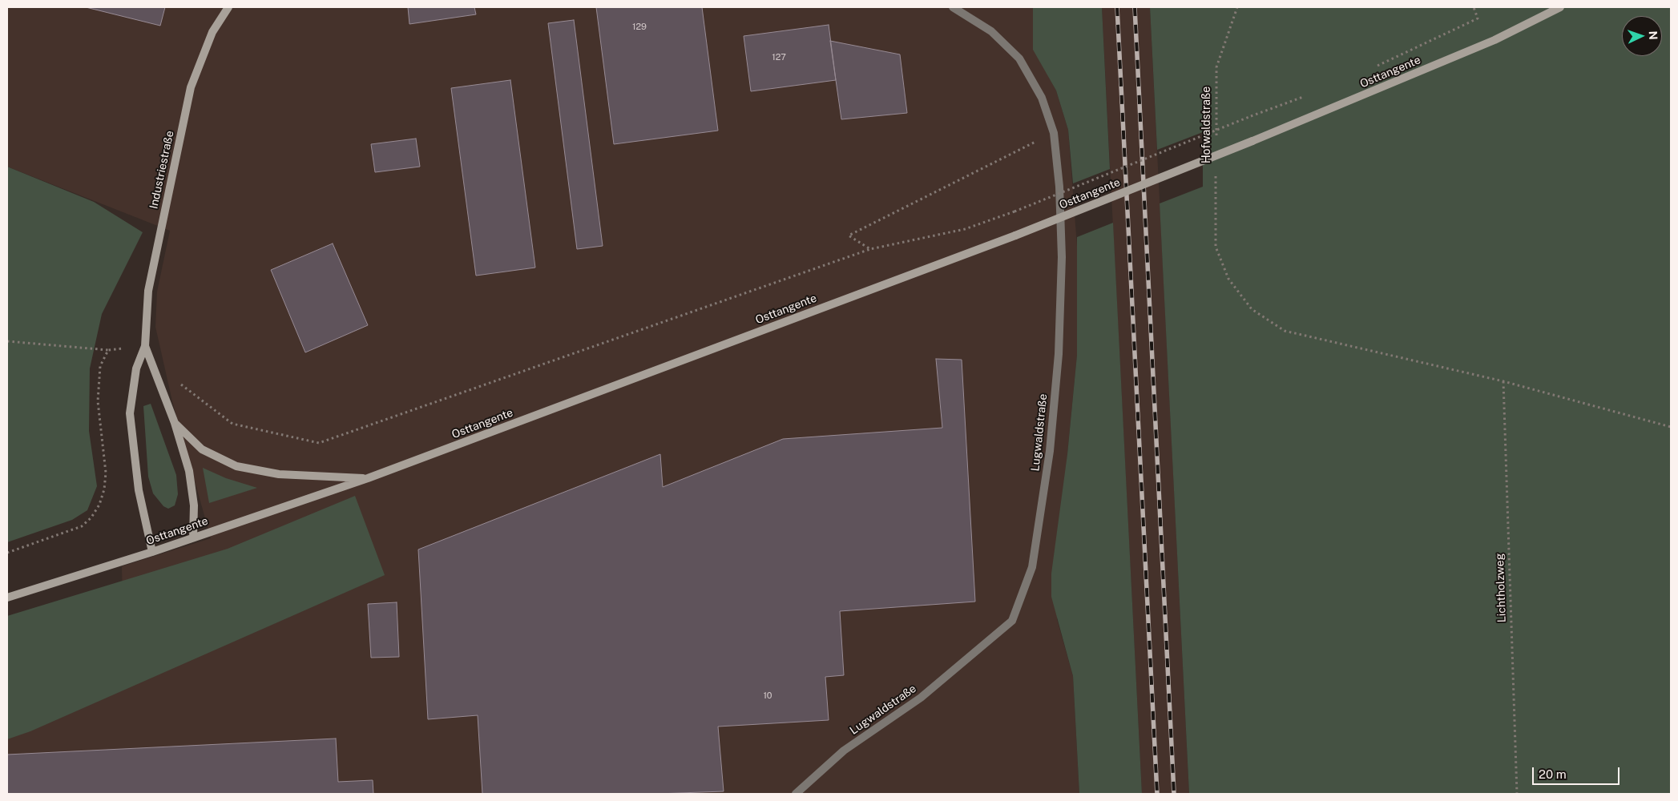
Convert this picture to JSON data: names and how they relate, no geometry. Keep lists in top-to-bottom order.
{
  "streets": {
    "main road": ["Osttangente", "Industriestraße"],
    "street": ["Lugwaldstraße"],
    "path": ["Hofwaldstraße", "Lichtholzweg"]
  },
  "crossings": [
    ["Osttangente", "Industriestraße"],
    ["Hofwaldstraße", "Lichtholzweg"]
  ],
  "house_numbers": ["129", "127", "10"],
  "scale_bar": "20 m",
  "north": "right"
}
